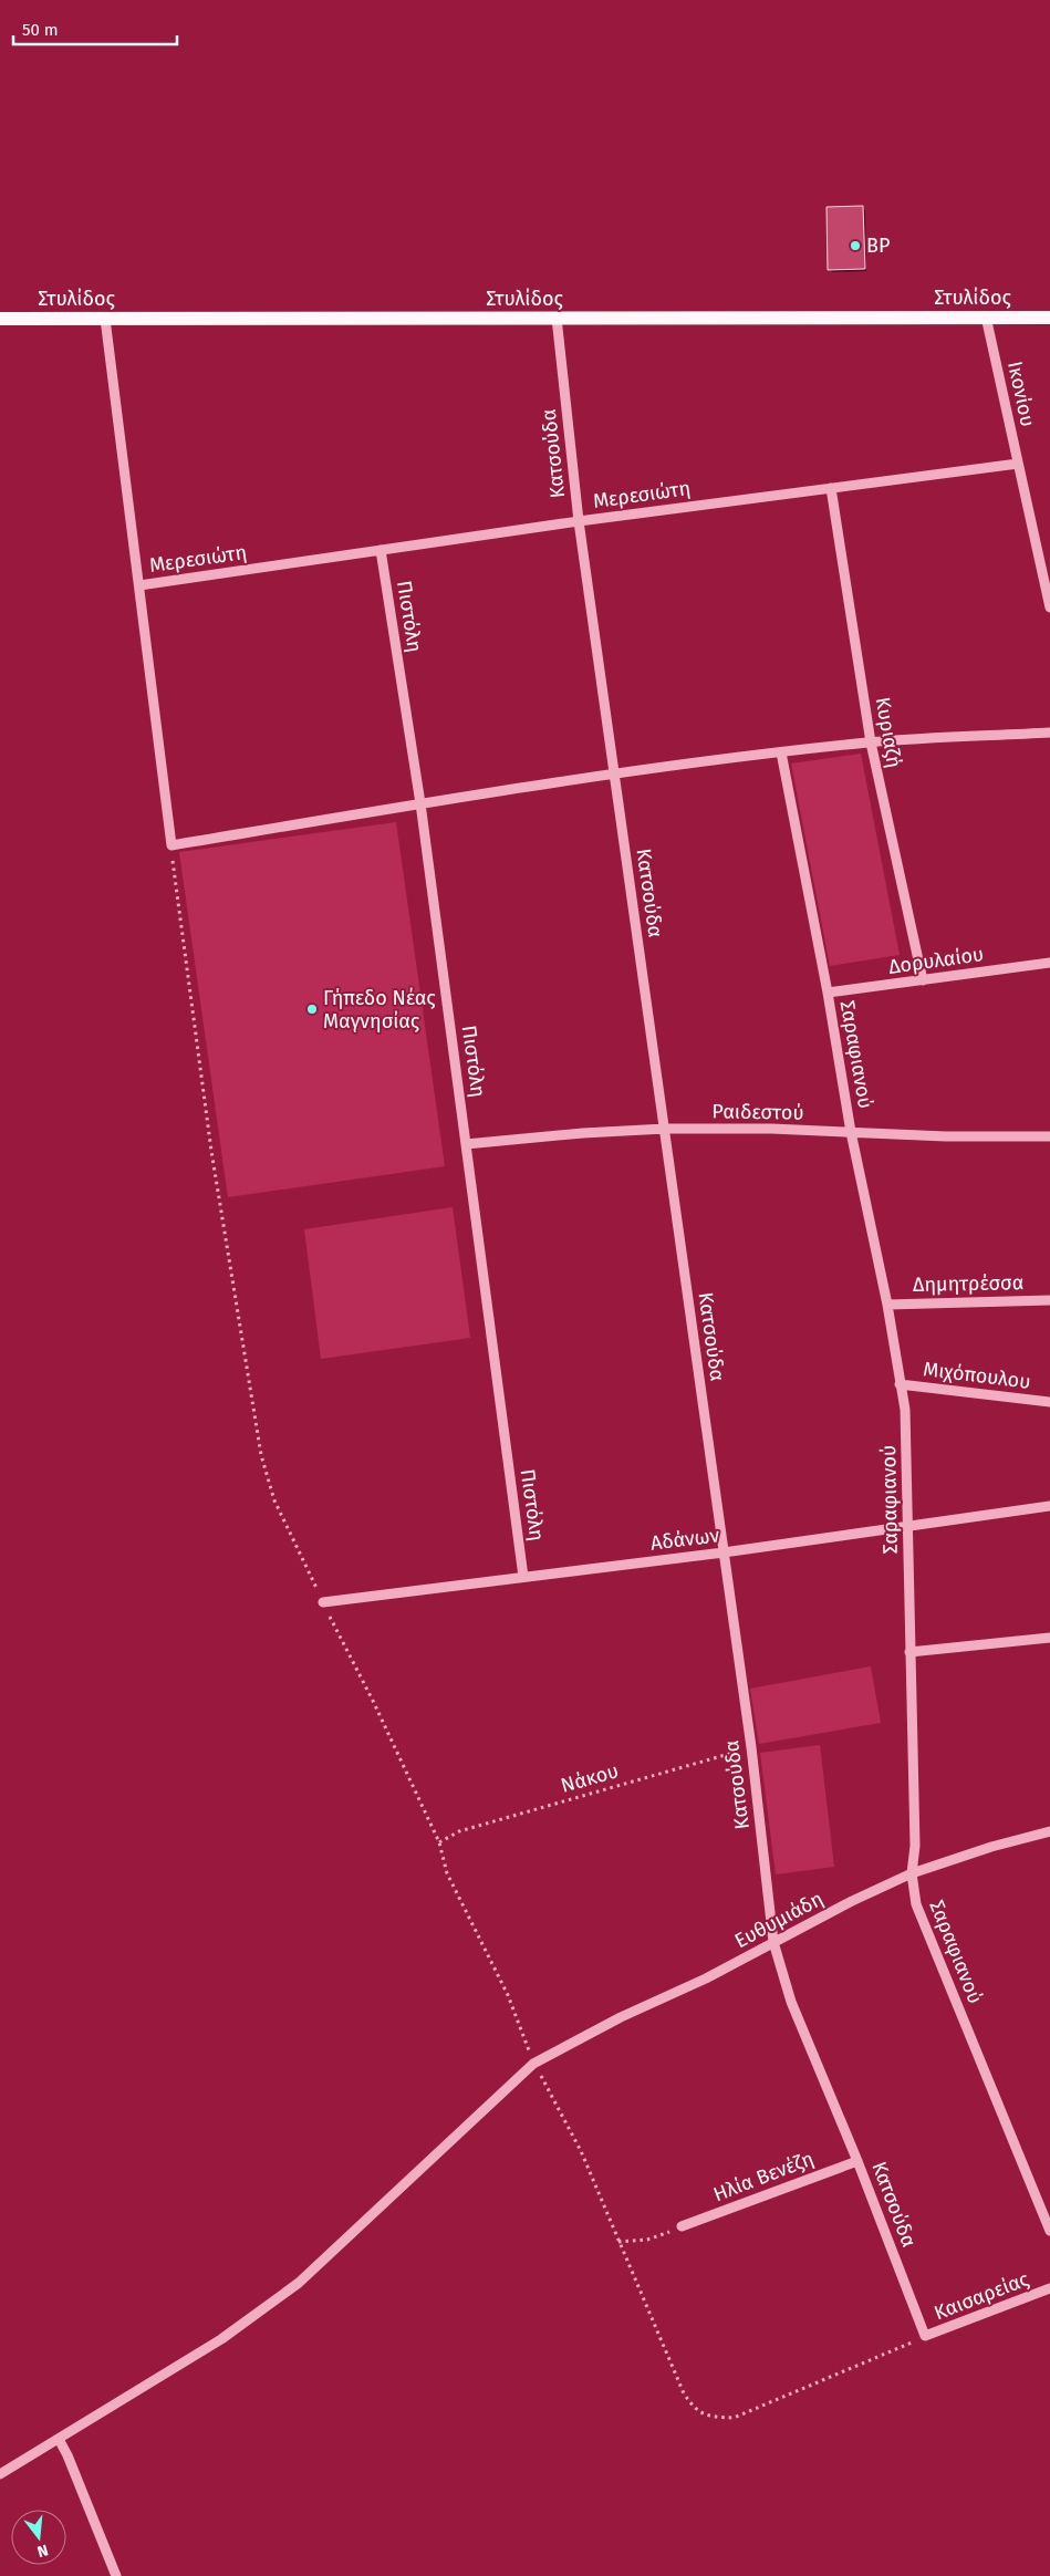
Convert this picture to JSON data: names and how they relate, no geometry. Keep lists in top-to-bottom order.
{
  "streets": {
    "main road": ["Στυλίδος"],
    "street": [
      "Ικονίου",
      "Κατσούδα",
      "Μερεσιώτη",
      "Πιστόλη",
      "Κυριαζή",
      "Δορυλαίου",
      "Σαραφιανού",
      "Ραιδεστού",
      "Δημητρέσσα",
      "Μιχόπουλου",
      "Αδάνων",
      "Ευθυμιάδη",
      "Ηλία Βενέζη",
      "Καισαρείας"
    ],
    "path": ["Νάκου"]
  },
  "crossings": [
    ["Στυλίδος", "Ικονίου"],
    ["Στυλίδος", "Κατσούδα"],
    ["Ικονίου", "Μερεσιώτη"],
    ["Κατσούδα", "Μερεσιώτη"],
    ["Κατσούδα", "Ραιδεστού"],
    ["Κατσούδα", "Αδάνων"],
    ["Κατσούδα", "Νάκου"],
    ["Κατσούδα", "Ευθυμιάδη"],
    ["Κατσούδα", "Ηλία Βενέζη"],
    ["Κατσούδα", "Καισαρείας"],
    ["Μερεσιώτη", "Πιστόλη"],
    ["Μερεσιώτη", "Κυριαζή"],
    ["Πιστόλη", "Ραιδεστού"],
    ["Πιστόλη", "Αδάνων"],
    ["Κυριαζή", "Δορυλαίου"],
    ["Δορυλαίου", "Σαραφιανού"],
    ["Σαραφιανού", "Ραιδεστού"],
    ["Σαραφιανού", "Δημητρέσσα"],
    ["Σαραφιανού", "Μιχόπουλου"],
    ["Σαραφιανού", "Αδάνων"],
    ["Σαραφιανού", "Ευθυμιάδη"]
  ],
  "places": ["BP", "Γήπεδο Νέας Μαγνησίας"],
  "scale_bar": "50 m",
  "north": "bottom"
}
